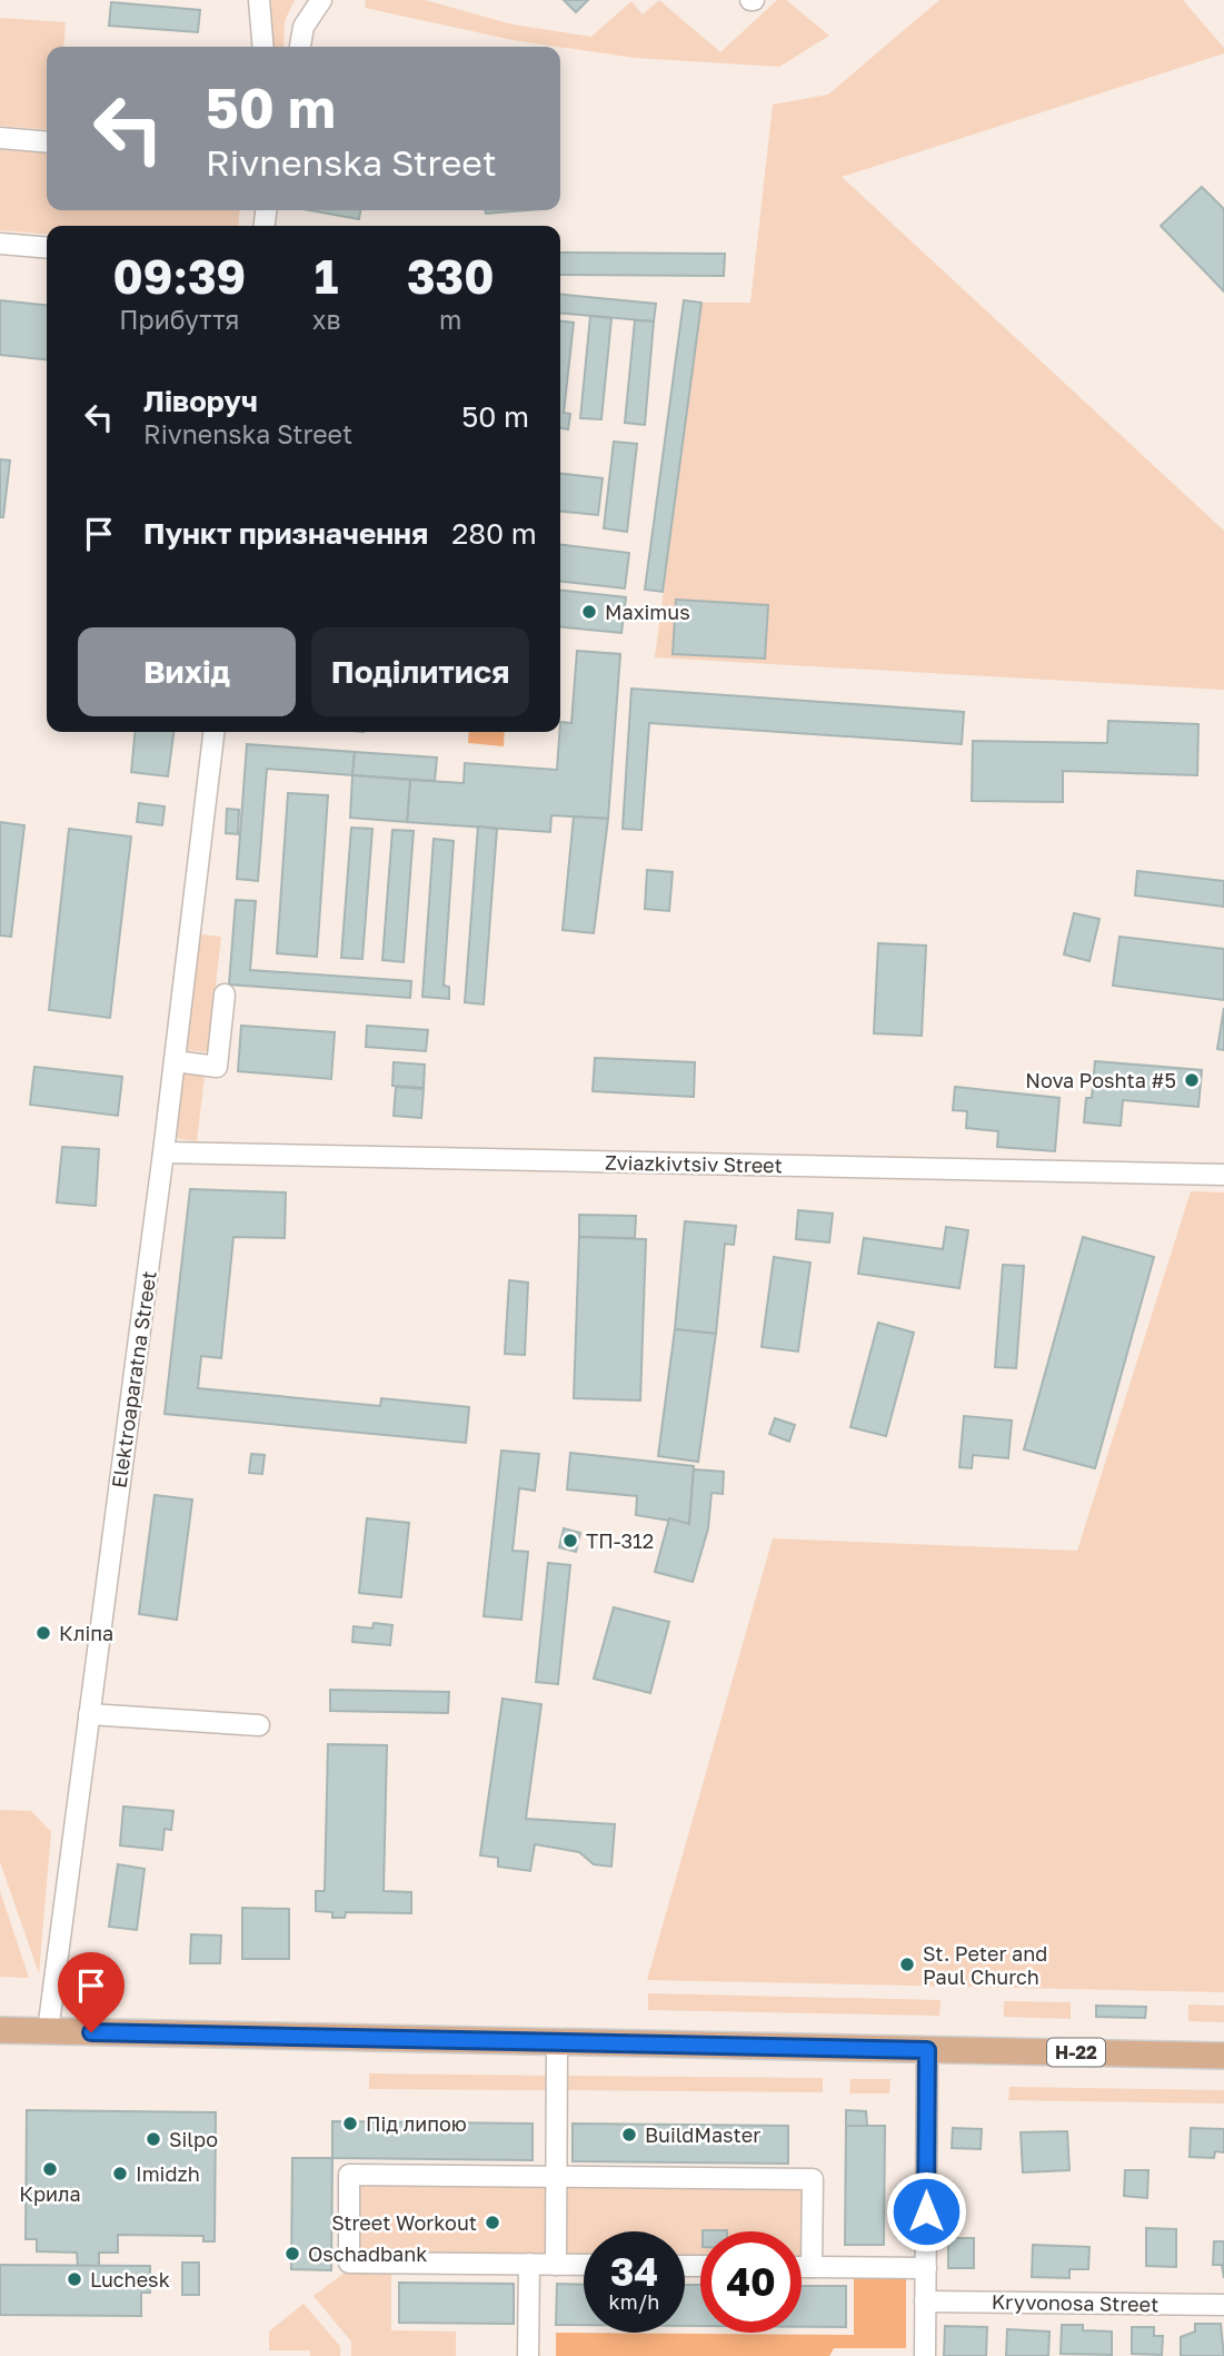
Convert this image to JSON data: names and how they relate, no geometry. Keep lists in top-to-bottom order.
{
  "streets": {
    "main road": ["Н-22"],
    "street": ["Zviazkivtsiv Street", "Elektroaparatna Street", "Kryvonosa Street"]
  },
  "crossings": [
    ["Zviazkivtsiv Street", "Elektroaparatna Street"],
    ["Elektroaparatna Street", "Н-22"]
  ],
  "places": [
    "Maximus",
    "Nova Poshta #5",
    "ТП-312",
    "Кліпа",
    "St. Peter and Paul Church",
    "Під липою",
    "BuildMaster",
    "Silpo",
    "Крила",
    "Imidzh",
    "Street Workout",
    "Oschadbank",
    "Luchesk"
  ],
  "page": {
    "turn": ["50 m", "Rivnenska Street"],
    "eta": [
      "09:39",
      "Прибуття",
      "1",
      "хв",
      "330",
      "m"
    ],
    "list": [
      {
        "name": "Ліворуч",
        "note": "Rivnenska Street",
        "value": "50 m"
      },
      {
        "name": "Пункт призначення",
        "value": "280 m"
      }
    ],
    "buttons": ["Вихід", "Поділитися"],
    "speed": "34 km/h",
    "limit": "40"
  }
}
